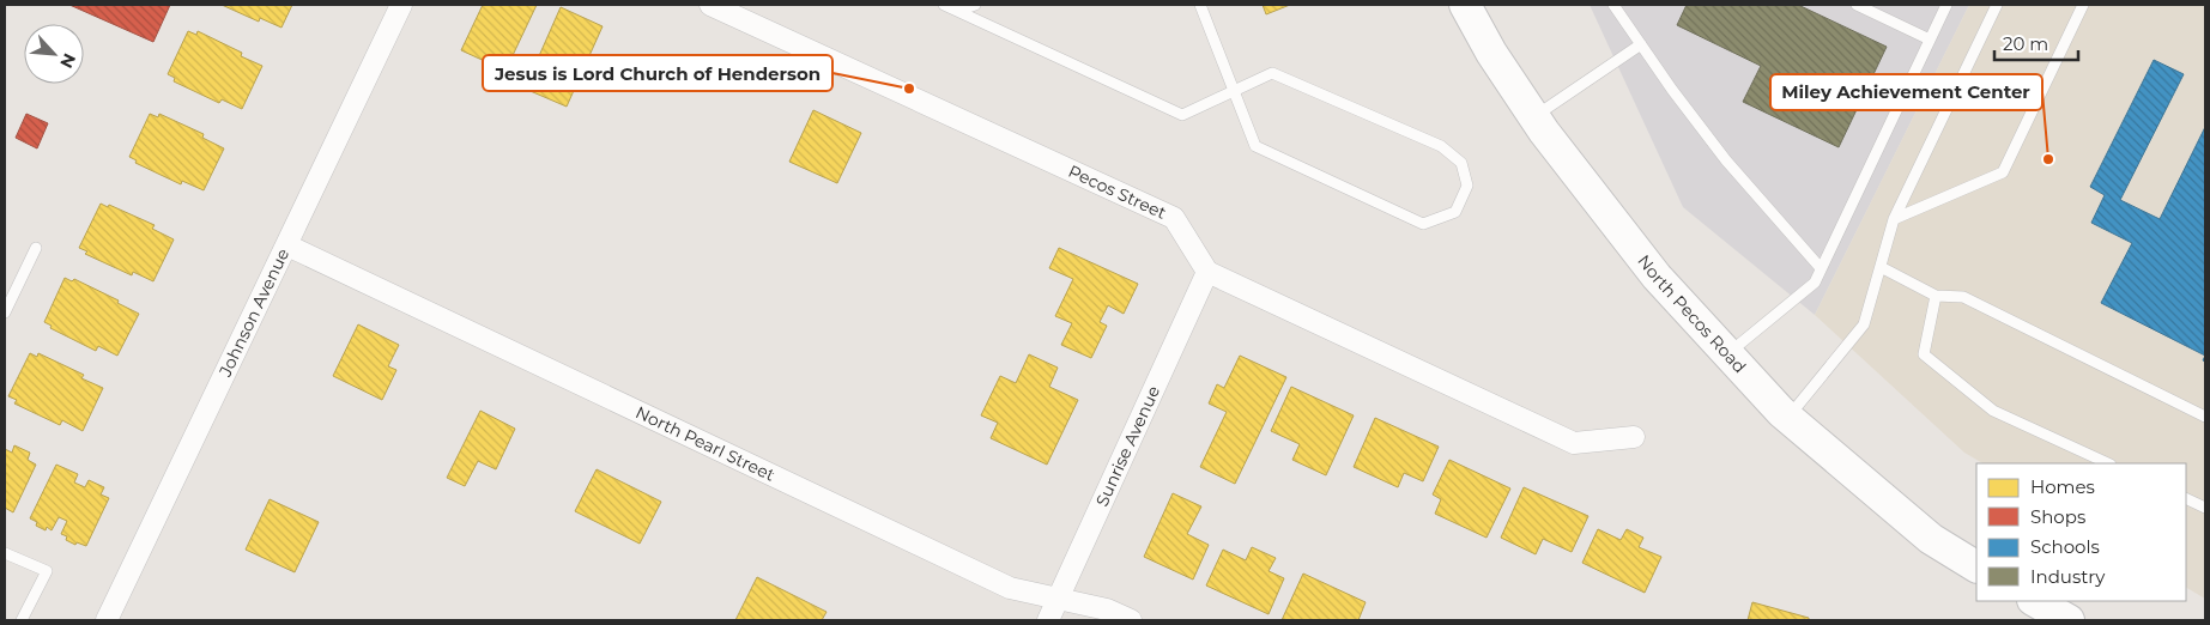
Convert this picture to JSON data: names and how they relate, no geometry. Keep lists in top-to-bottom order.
{
  "streets": {
    "main road": ["North Pecos Road"],
    "street": [
      "Pecos Street",
      "Johnson Avenue",
      "North Pearl Street",
      "Sunrise Avenue"
    ]
  },
  "crossings": [
    ["Pecos Street", "Sunrise Avenue"],
    ["Johnson Avenue", "North Pearl Street"],
    ["North Pearl Street", "Sunrise Avenue"]
  ],
  "places": ["Jesus is Lord Church of Henderson", "Miley Achievement Center"],
  "legend": [
    "Homes",
    "Shops",
    "Schools",
    "Industry"
  ],
  "scale_bar": "20 m",
  "north": "bottom right"
}
